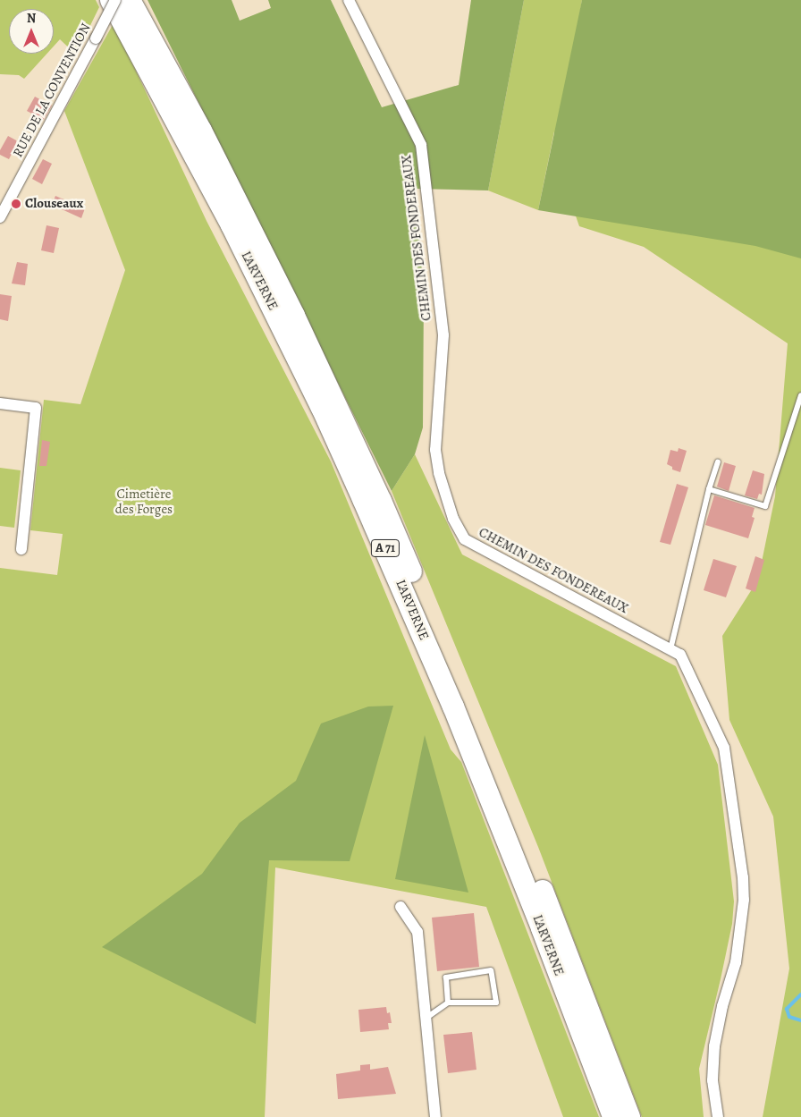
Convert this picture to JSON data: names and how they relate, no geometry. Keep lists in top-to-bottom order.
{
  "streets": {
    "highway": ["L'ARVERNE", "A 71"],
    "street": ["RUE DE LA CONVENTION", "CHEMIN DES FONDEREAUX"]
  },
  "parks": ["Cimetière des Forges"],
  "places": ["Clouseaux"],
  "north": "top"
}
